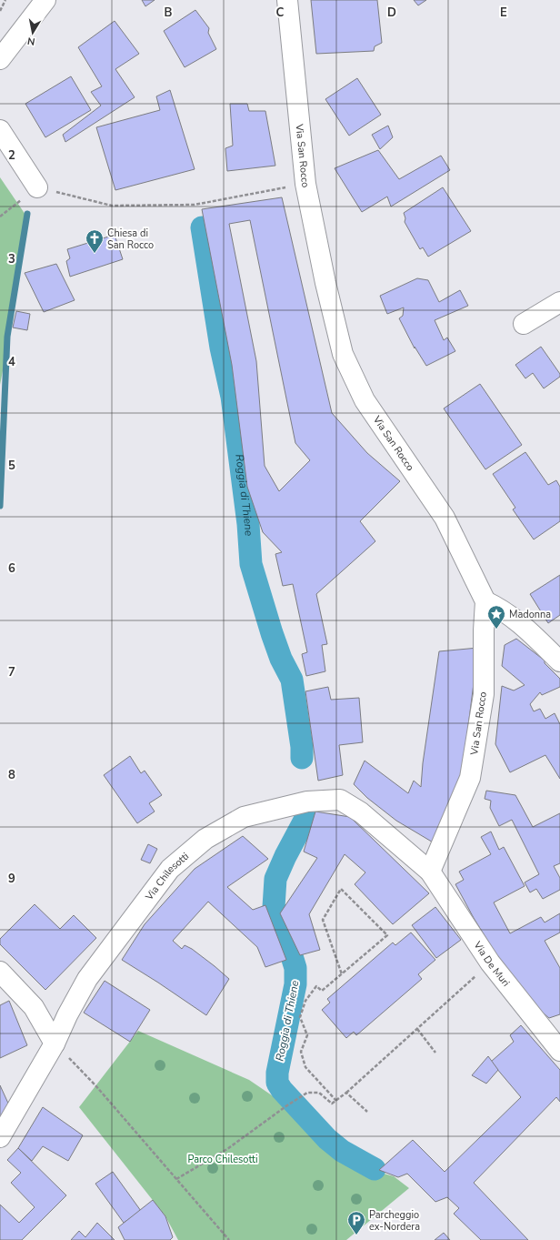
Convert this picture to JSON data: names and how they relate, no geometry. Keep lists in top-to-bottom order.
{
  "streets": {
    "street": ["Via San Rocco", "Via Chilesotti", "Via De Muri"]
  },
  "crossings": [
    ["Via San Rocco", "Via Chilesotti"],
    ["Via San Rocco", "Via De Muri"],
    ["Via Chilesotti", "Via De Muri"]
  ],
  "water": ["Roggia di Thiene"],
  "parks": ["Parco Chilesotti"],
  "places": {
    "church": ["Chiesa di San Rocco"],
    "place": ["Madonna"],
    "parking": ["Parcheggio ex-Nordera"]
  },
  "north": "bottom",
  "grid": {
    "columns": [
      "B",
      "C",
      "D",
      "E"
    ],
    "rows": [
      "2",
      "3",
      "4",
      "5",
      "6",
      "7",
      "8",
      "9"
    ]
  }
}
